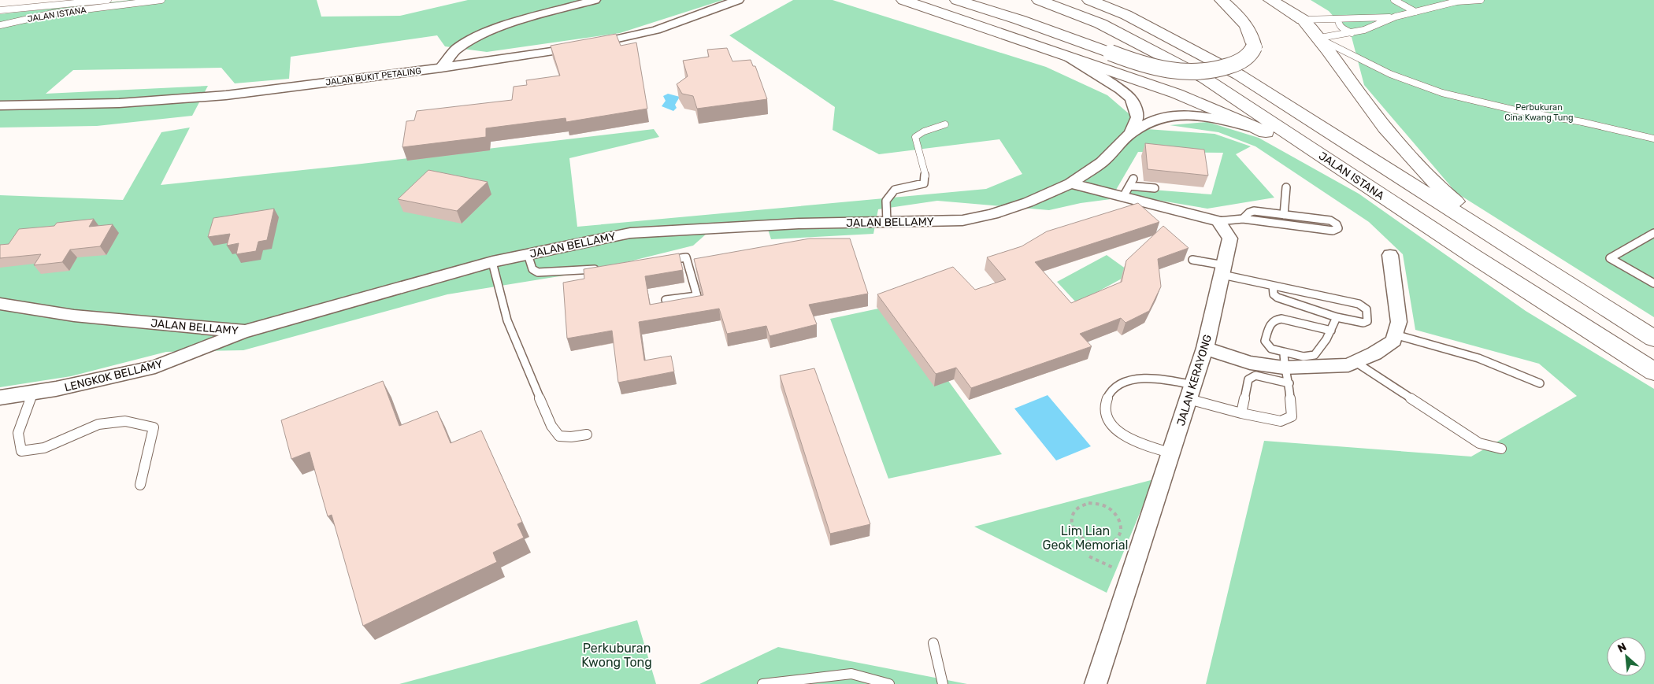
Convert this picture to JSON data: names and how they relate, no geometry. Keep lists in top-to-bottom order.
{
  "streets": {
    "main road": ["JALAN ISTANA"],
    "street": [
      "JALAN BUKIT PETALING",
      "JALAN BELLAMY",
      "LENGKOK BELLAMY",
      "JALAN KERAYONG"
    ]
  },
  "crossings": [
    ["JALAN BELLAMY", "LENGKOK BELLAMY"]
  ],
  "parks": ["Perbukuran Cina Kwang Tung", "Lim Lian Geok Memorial", "Perkuburan Kwong Tong"],
  "north": "top left"
}
